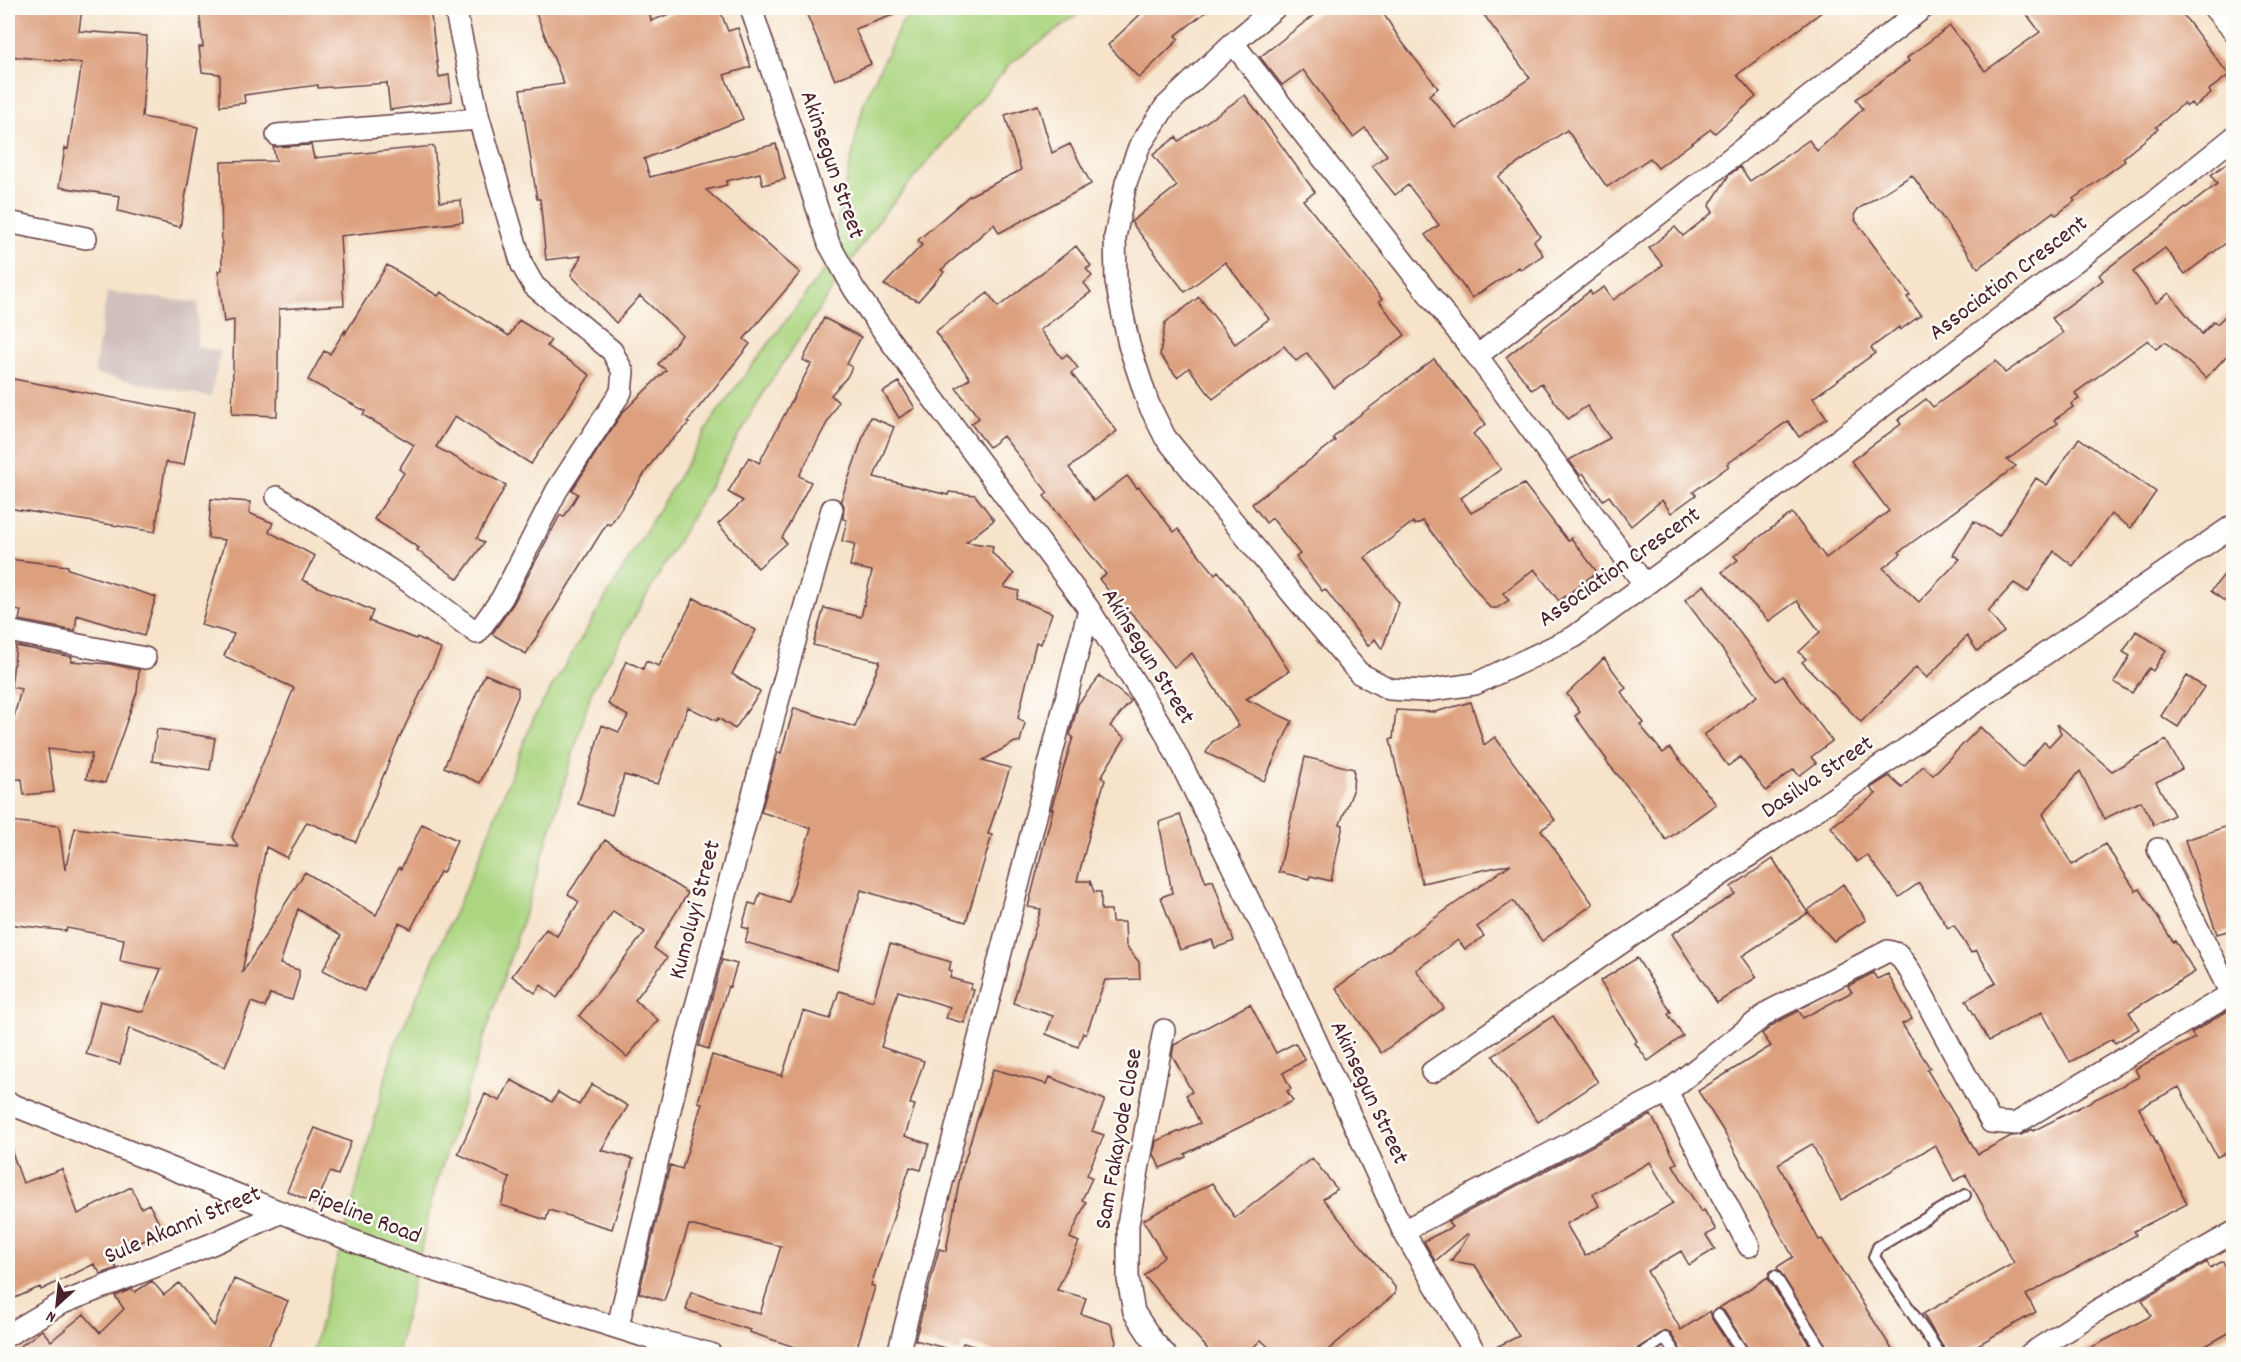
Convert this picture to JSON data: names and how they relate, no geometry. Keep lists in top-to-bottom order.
{
  "streets": {
    "street": [
      "Akinsegun Street",
      "Association Crescent",
      "Dasilva Street",
      "Kumoluyi Street",
      "Sam Fakayode Close",
      "Pipeline Road",
      "Sule Akanni Street"
    ]
  },
  "crossings": [
    ["Kumoluyi Street", "Pipeline Road"],
    ["Pipeline Road", "Sule Akanni Street"]
  ],
  "north": "bottom left"
}
